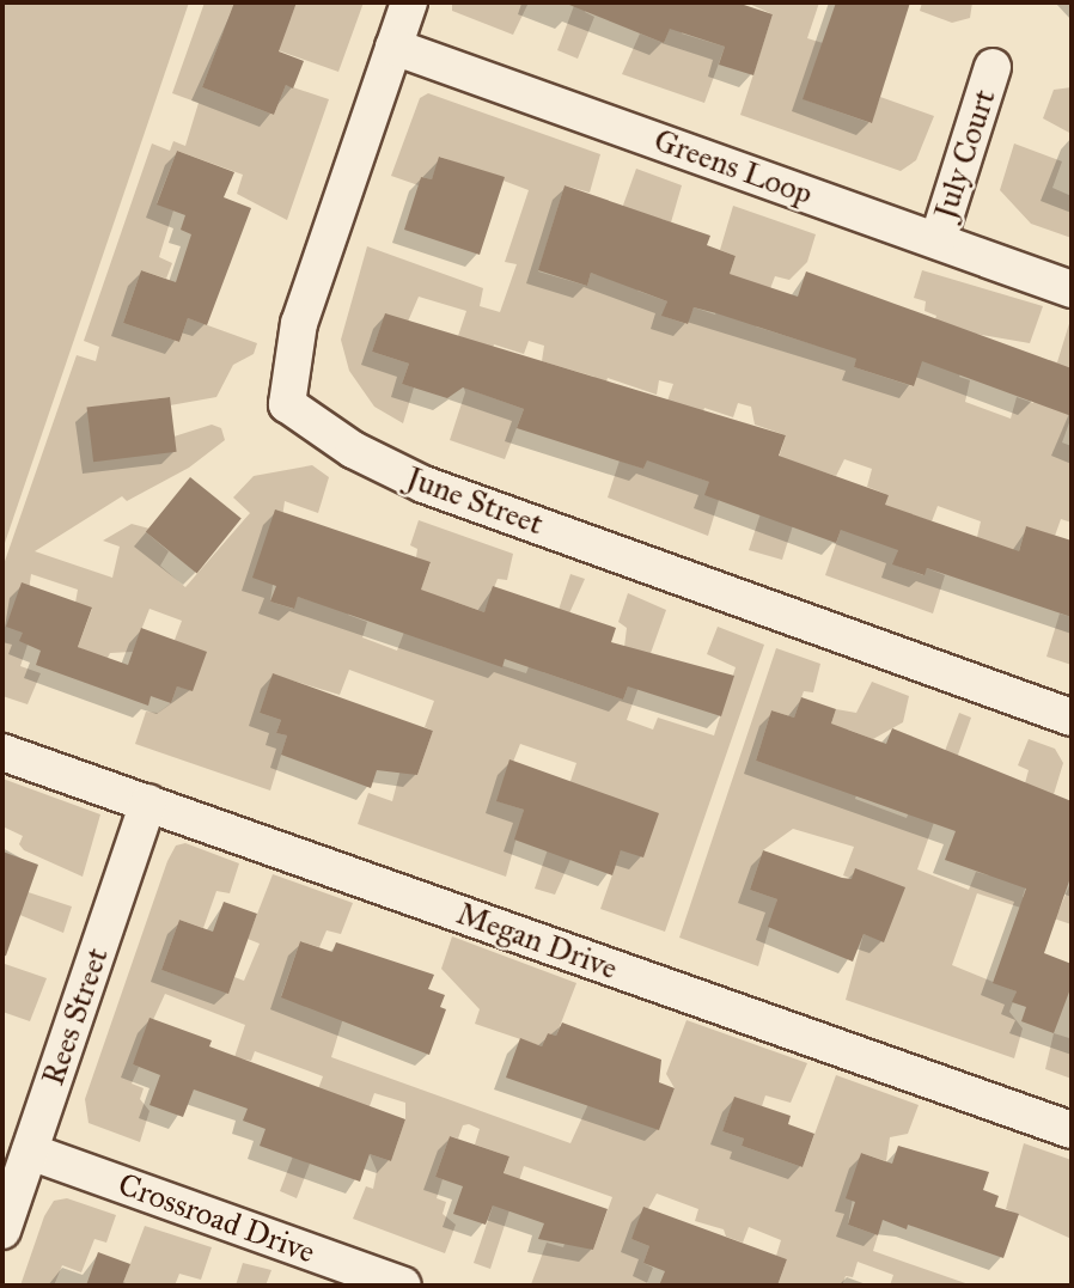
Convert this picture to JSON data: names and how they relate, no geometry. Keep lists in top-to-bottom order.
{
  "streets": {
    "street": [
      "July Court",
      "Greens Loop",
      "June Street",
      "Megan Drive",
      "Rees Street",
      "Crossroad Drive"
    ]
  },
  "crossings": [
    ["July Court", "Greens Loop"],
    ["Greens Loop", "June Street"],
    ["Megan Drive", "Rees Street"],
    ["Rees Street", "Crossroad Drive"]
  ]
}
